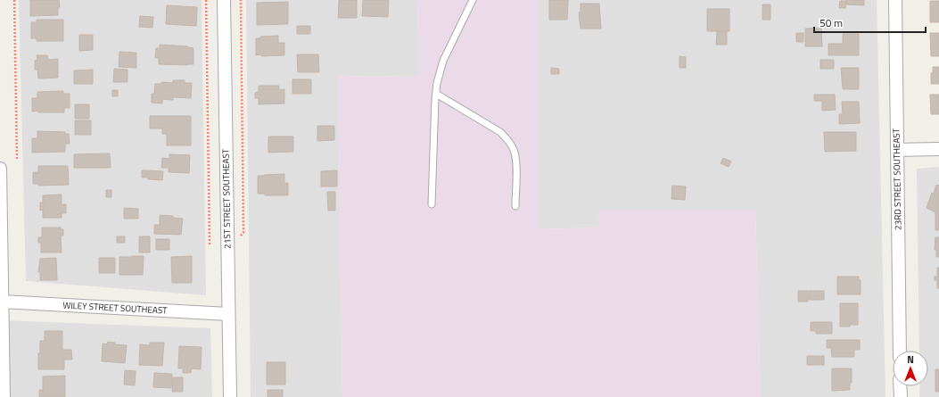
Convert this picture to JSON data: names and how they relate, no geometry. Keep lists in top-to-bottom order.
{
  "streets": {
    "street": ["23RD STREET SOUTHEAST", "21ST STREET SOUTHEAST", "WILEY STREET SOUTHEAST"]
  },
  "crossings": [
    ["21ST STREET SOUTHEAST", "WILEY STREET SOUTHEAST"]
  ],
  "scale_bar": "50 m",
  "north": "top"
}
